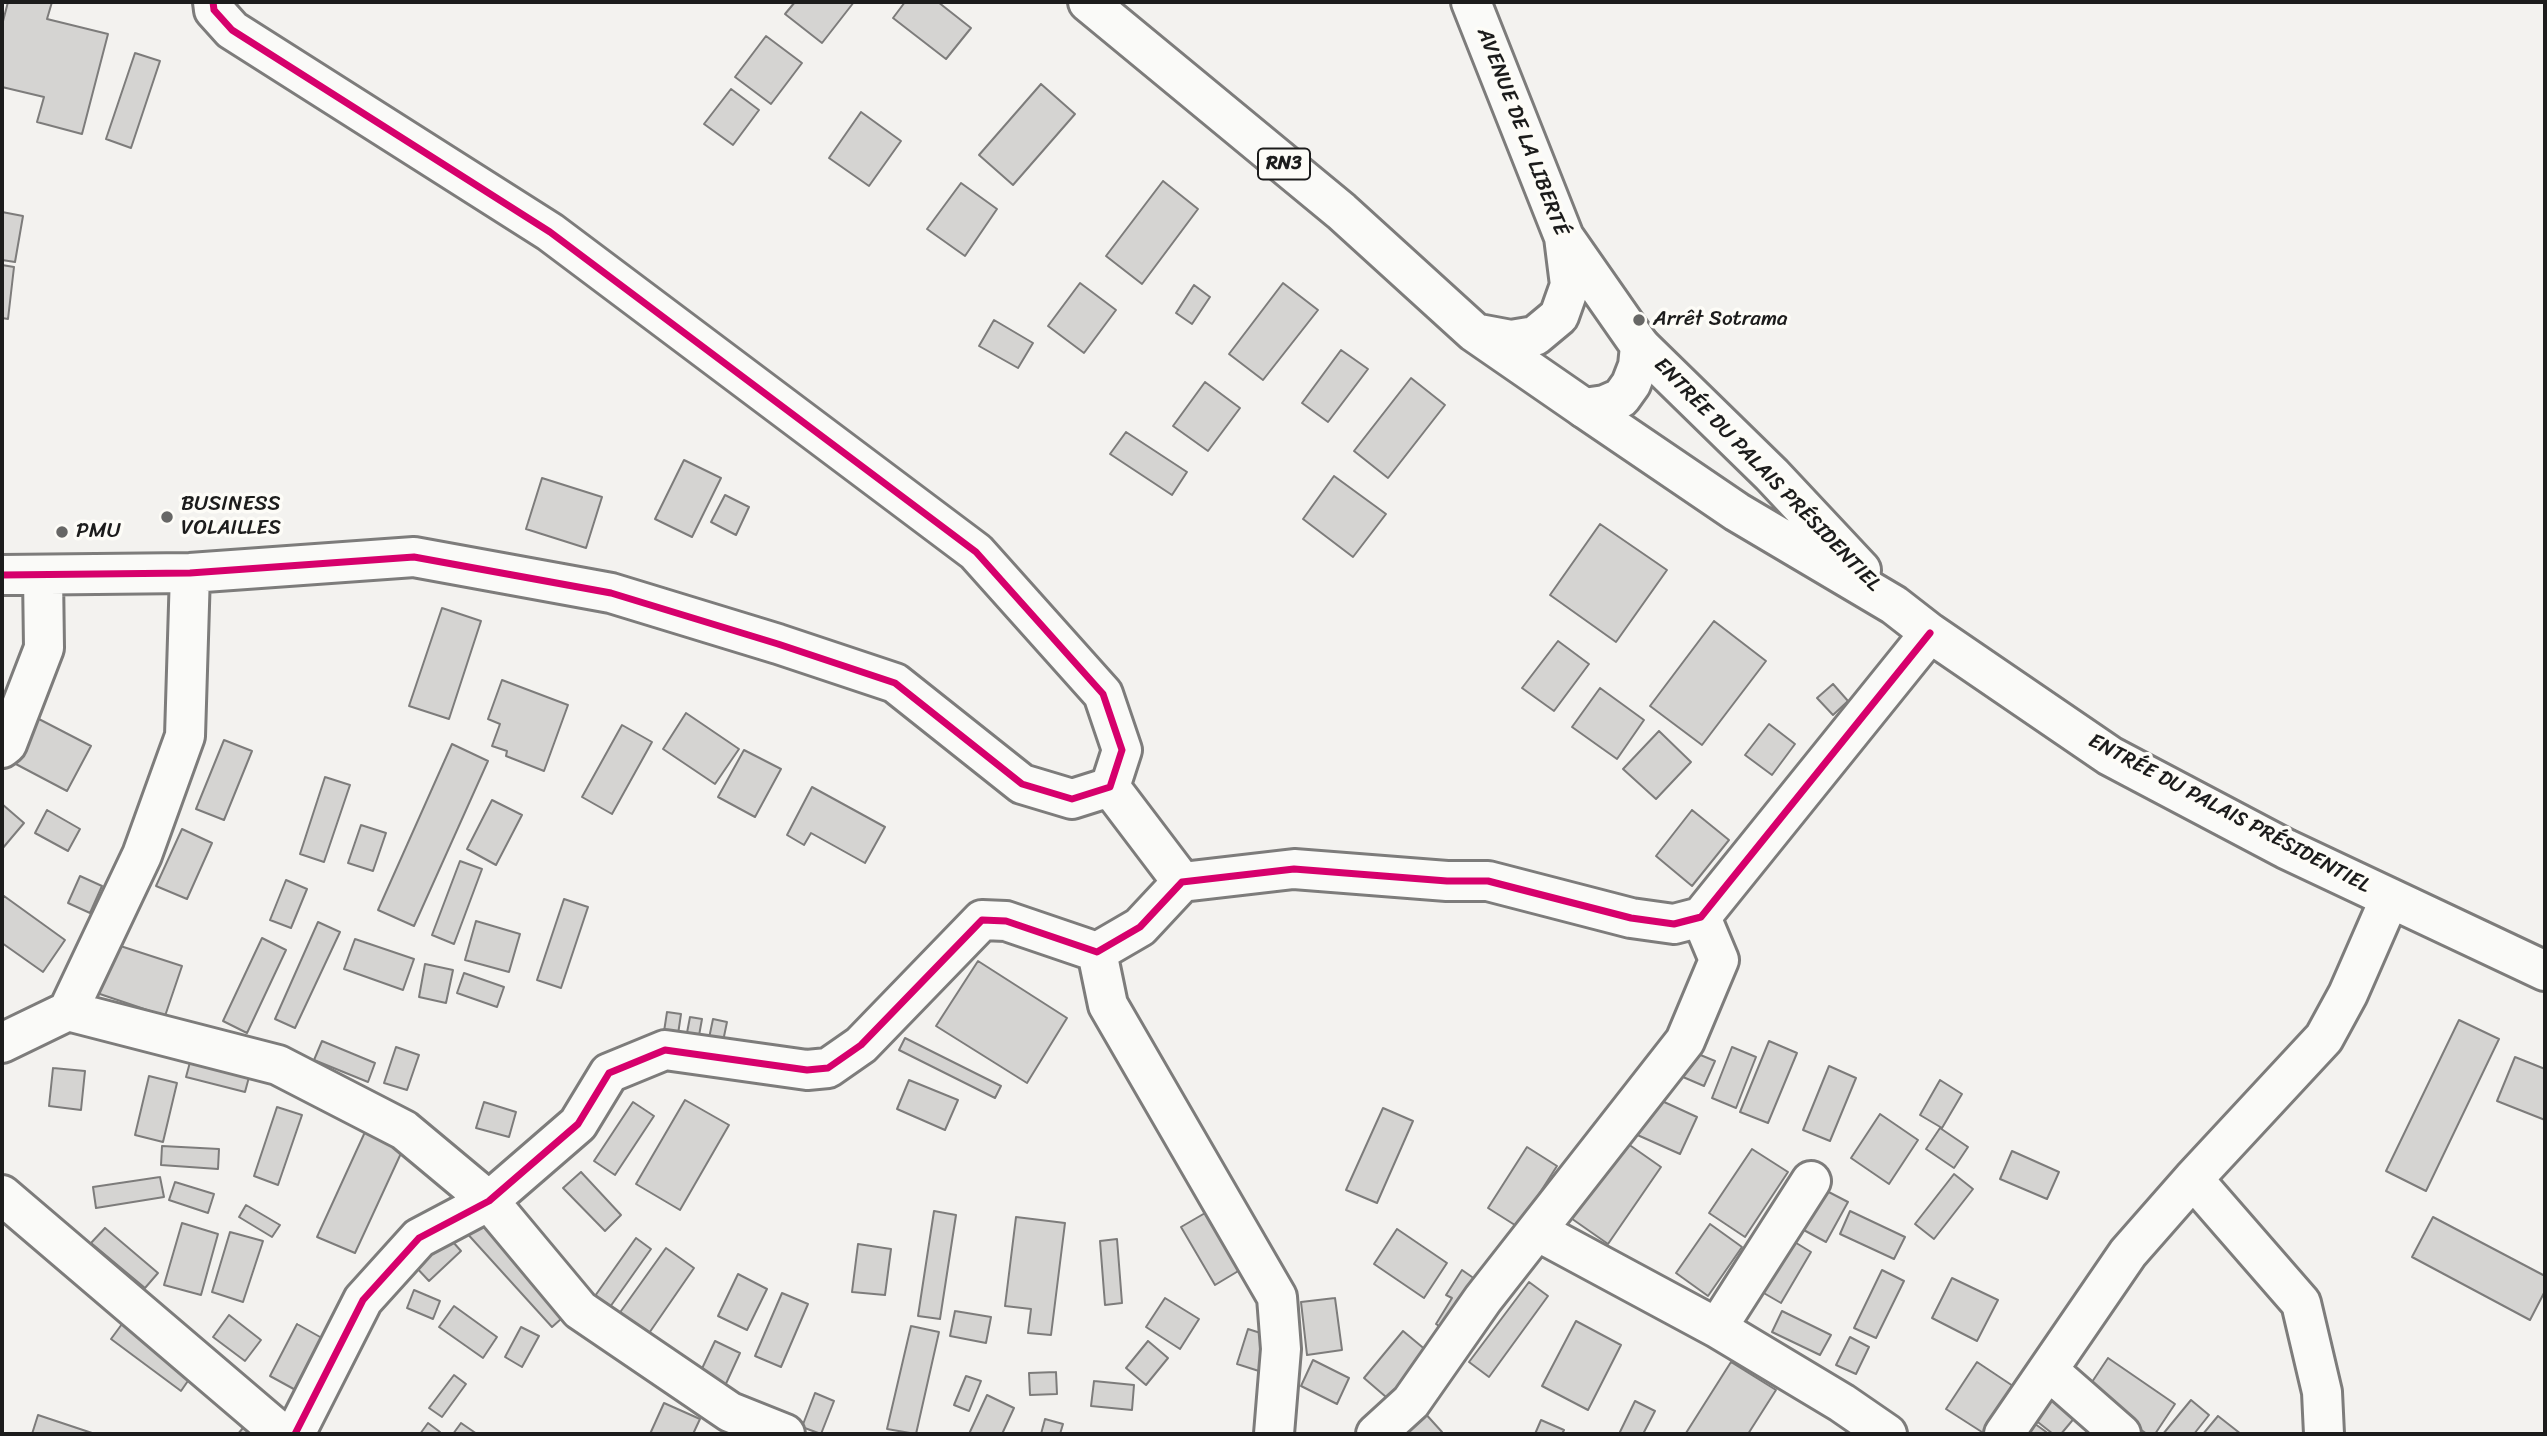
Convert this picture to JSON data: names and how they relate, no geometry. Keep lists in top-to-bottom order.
{
  "streets": {
    "main road": ["AVENUE DE LA LIBERTÉ", "RN3", "ENTRÉE DU PALAIS PRÉSIDENTIEL"]
  },
  "crossings": [
    ["AVENUE DE LA LIBERTÉ", "RN3"],
    ["RN3", "ENTRÉE DU PALAIS PRÉSIDENTIEL"]
  ],
  "places": ["Arrêt Sotrama", "BUSINESS VOLAILLES", "PMU"]
}
